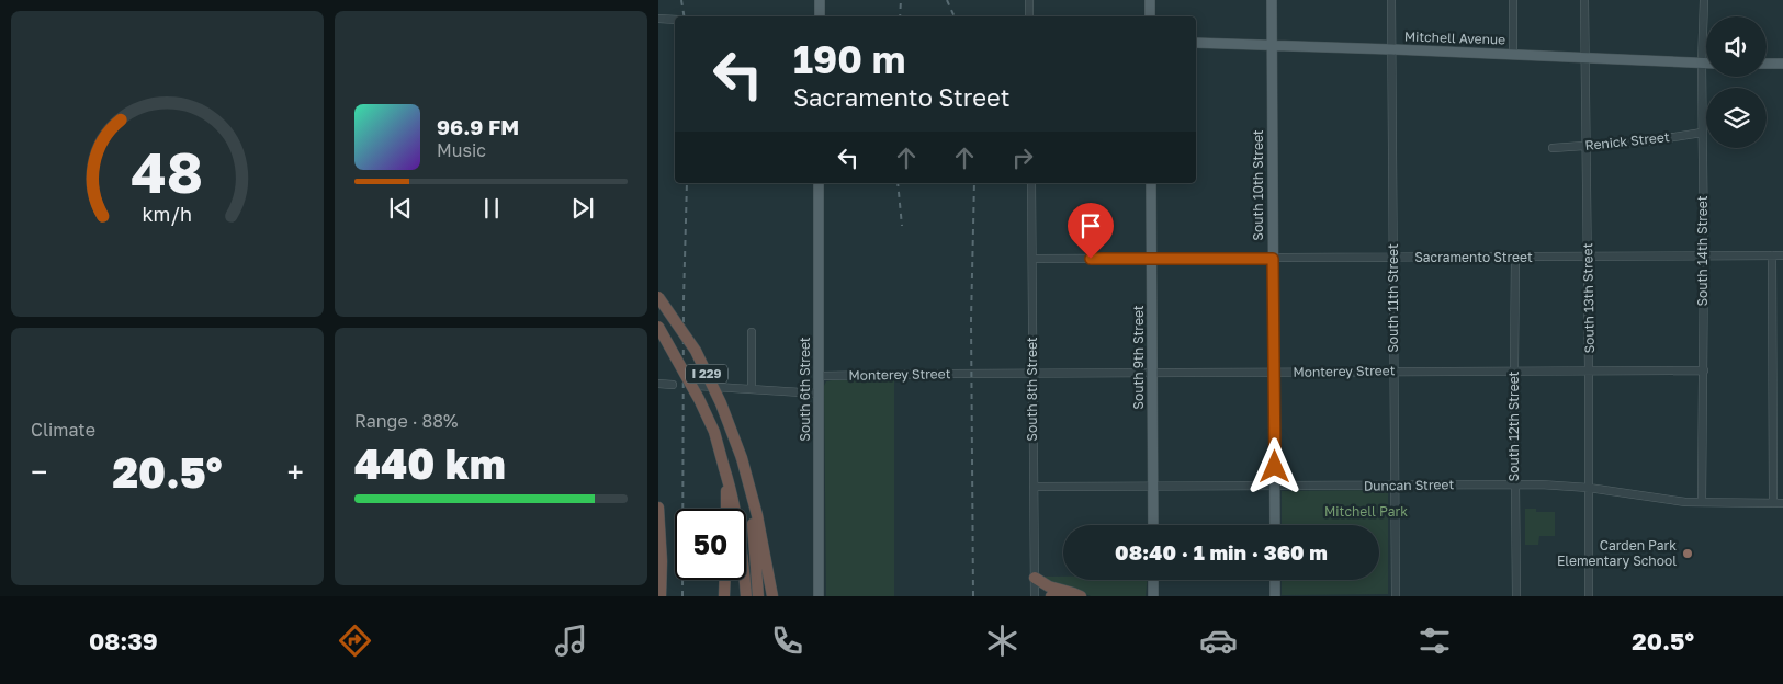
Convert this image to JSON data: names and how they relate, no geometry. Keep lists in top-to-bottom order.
{
  "streets": {
    "highway": ["I 229"],
    "main road": [
      "Mitchell Avenue",
      "South 10th Street",
      "South 9th Street",
      "South 6th Street"
    ],
    "street": [
      "Renick Street",
      "South 14th Street",
      "Sacramento Street",
      "South 11th Street",
      "South 13th Street",
      "Monterey Street",
      "South 8th Street",
      "South 12th Street",
      "Duncan Street"
    ]
  },
  "crossings": [
    ["Mitchell Avenue", "South 10th Street"],
    ["Mitchell Avenue", "South 14th Street"],
    ["Mitchell Avenue", "South 11th Street"],
    ["Mitchell Avenue", "South 13th Street"],
    ["Renick Street", "South 14th Street"],
    ["Renick Street", "South 13th Street"],
    ["South 10th Street", "Sacramento Street"],
    ["South 10th Street", "Monterey Street"],
    ["South 10th Street", "Duncan Street"],
    ["South 14th Street", "Sacramento Street"],
    ["South 14th Street", "Monterey Street"],
    ["South 14th Street", "Duncan Street"],
    ["Sacramento Street", "South 11th Street"],
    ["Sacramento Street", "South 13th Street"],
    ["Sacramento Street", "South 9th Street"],
    ["Sacramento Street", "South 8th Street"],
    ["Sacramento Street", "South 12th Street"],
    ["South 11th Street", "Monterey Street"],
    ["South 11th Street", "Duncan Street"],
    ["South 13th Street", "Monterey Street"],
    ["South 13th Street", "Duncan Street"],
    ["South 9th Street", "Monterey Street"],
    ["South 9th Street", "Duncan Street"],
    ["Monterey Street", "South 6th Street"],
    ["Monterey Street", "South 8th Street"],
    ["Monterey Street", "South 12th Street"],
    ["South 8th Street", "Duncan Street"],
    ["South 12th Street", "Duncan Street"]
  ],
  "parks": ["Mitchell Park"],
  "places": ["Carden Park Elementary School"],
  "page": {
    "turn": ["190 m", "Sacramento Street"],
    "song": ["96.9 FM", "Music"],
    "tile": [
      "Climate",
      ["Range · 88%", "440 km"]
    ],
    "heat": ["−", "20.5°", "+"],
    "limit": "50",
    "trip": "08:40 · 1 min · 360 m",
    "tabs": ["08:39", "20.5°"],
    "gauge": ["48", "km/h"]
  }
}
